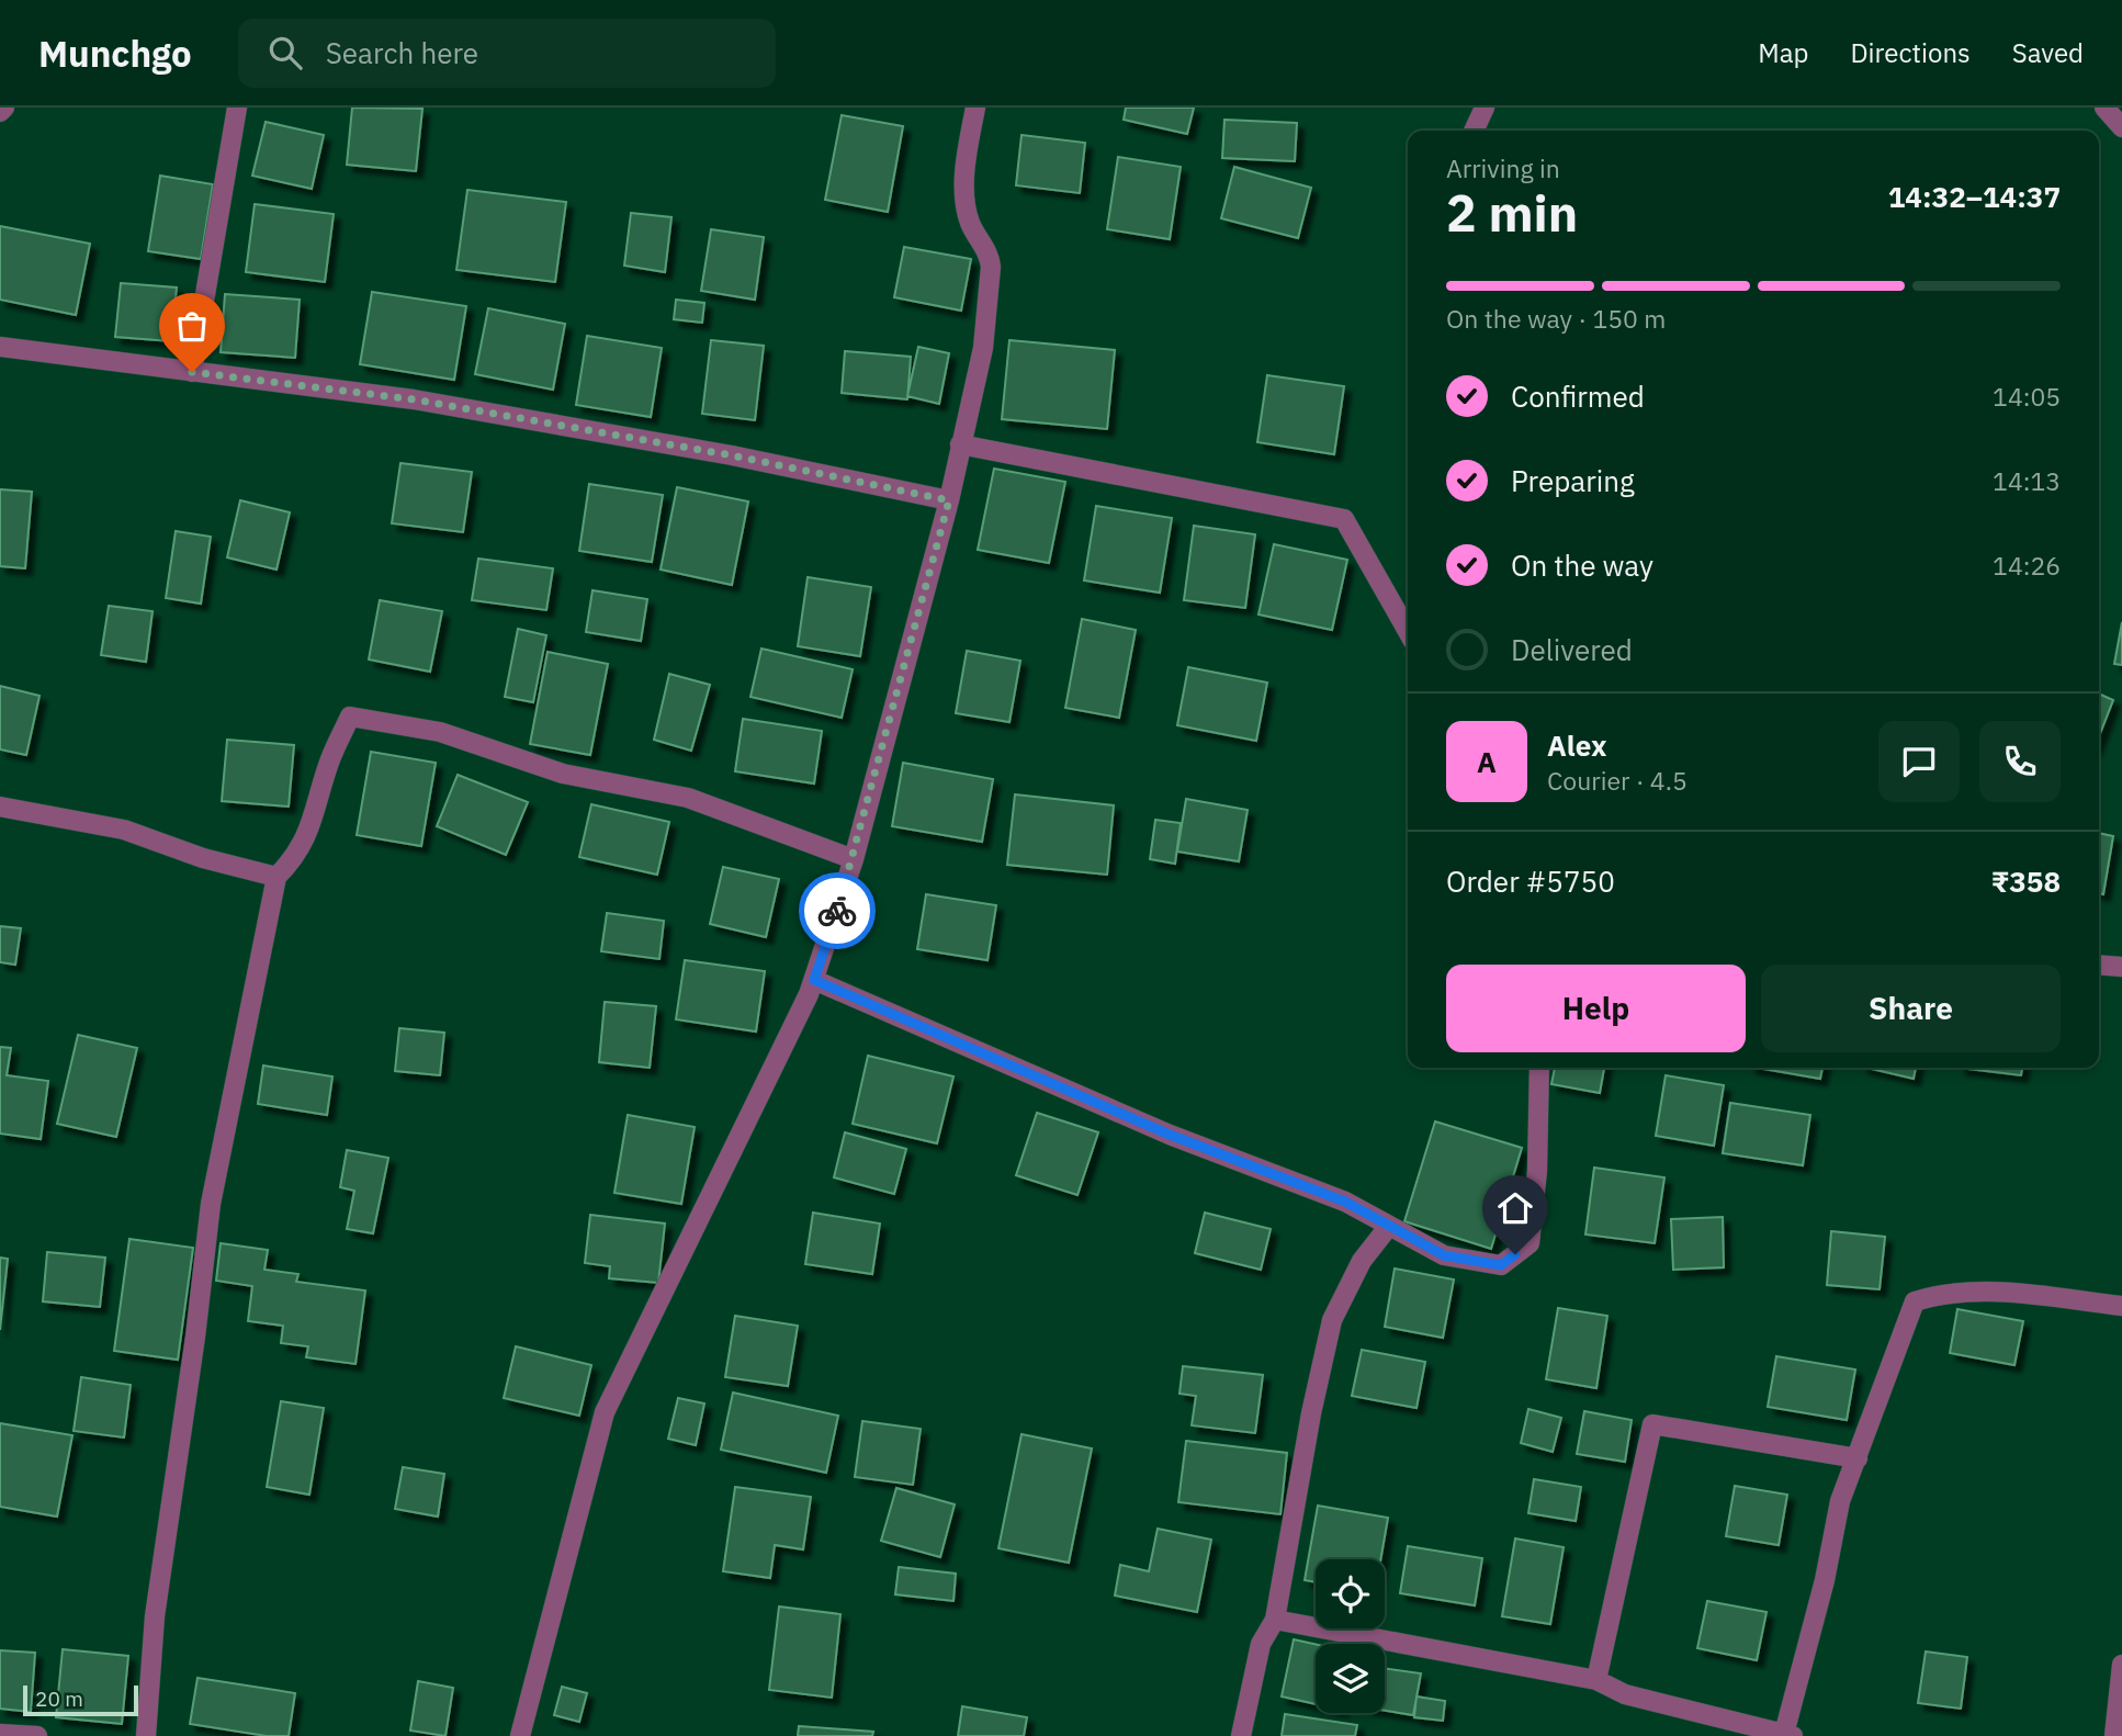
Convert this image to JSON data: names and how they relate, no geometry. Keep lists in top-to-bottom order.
{
  "scale_bar": "20 m",
  "page": {
    "header": "Munchgo",
    "search": "Search here",
    "nav": ["Map", "Directions", "Saved"],
    "heading": ["2 min", "Arriving in", "14:32–14:37"],
    "panel": [
      "Alex",
      "Courier · 4.5",
      "Order #5750",
      "₹358"
    ],
    "bar": "On the way · 150 m",
    "list": [
      ["Confirmed", "14:05"],
      ["Preparing", "14:13"],
      ["On the way", "14:26"],
      "Delivered"
    ],
    "round": "A",
    "buttons": ["Help", "Share"],
    "scale": "20 m"
  }
}
